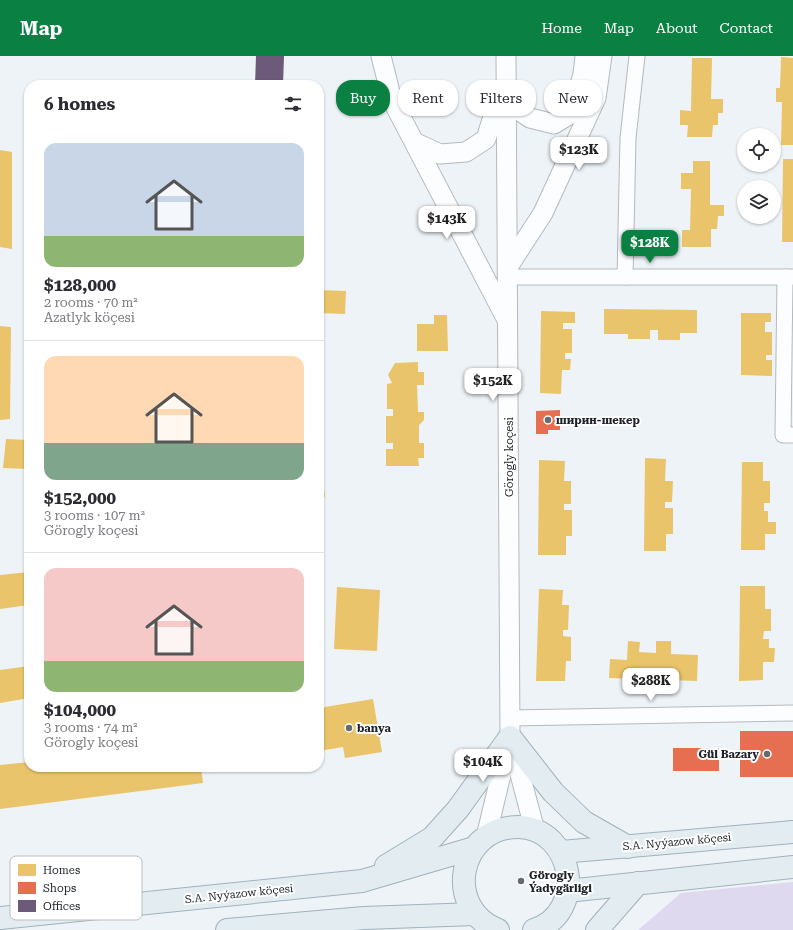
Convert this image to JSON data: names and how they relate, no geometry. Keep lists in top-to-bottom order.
{
  "streets": {
    "main road": ["S.A. Nyýazow köçesi"],
    "street": ["Görogly koçesi"]
  },
  "places": [
    "ширин-шекер",
    "banya",
    "Gül Bazary",
    "Görogly Ýadygärligi"
  ],
  "legend": ["Homes", "Shops", "Offices"],
  "page": {
    "header": "Map",
    "nav": [
      "Home",
      "Map",
      "About",
      "Contact"
    ],
    "chip": [
      "Buy",
      "Rent",
      "Filters",
      "New"
    ],
    "heading": "6 homes",
    "list": [
      {
        "name": "$128,000",
        "note": "2 rooms · 70 m² · Azatlyk köçesi"
      },
      {
        "name": "$152,000",
        "note": "3 rooms · 107 m² · Görogly koçesi"
      },
      {
        "name": "$104,000",
        "note": "3 rooms · 74 m² · Görogly koçesi"
      }
    ],
    "price": [
      "$123K",
      "$143K",
      "$128K",
      "$152K",
      "$288K",
      "$104K"
    ]
  }
}
